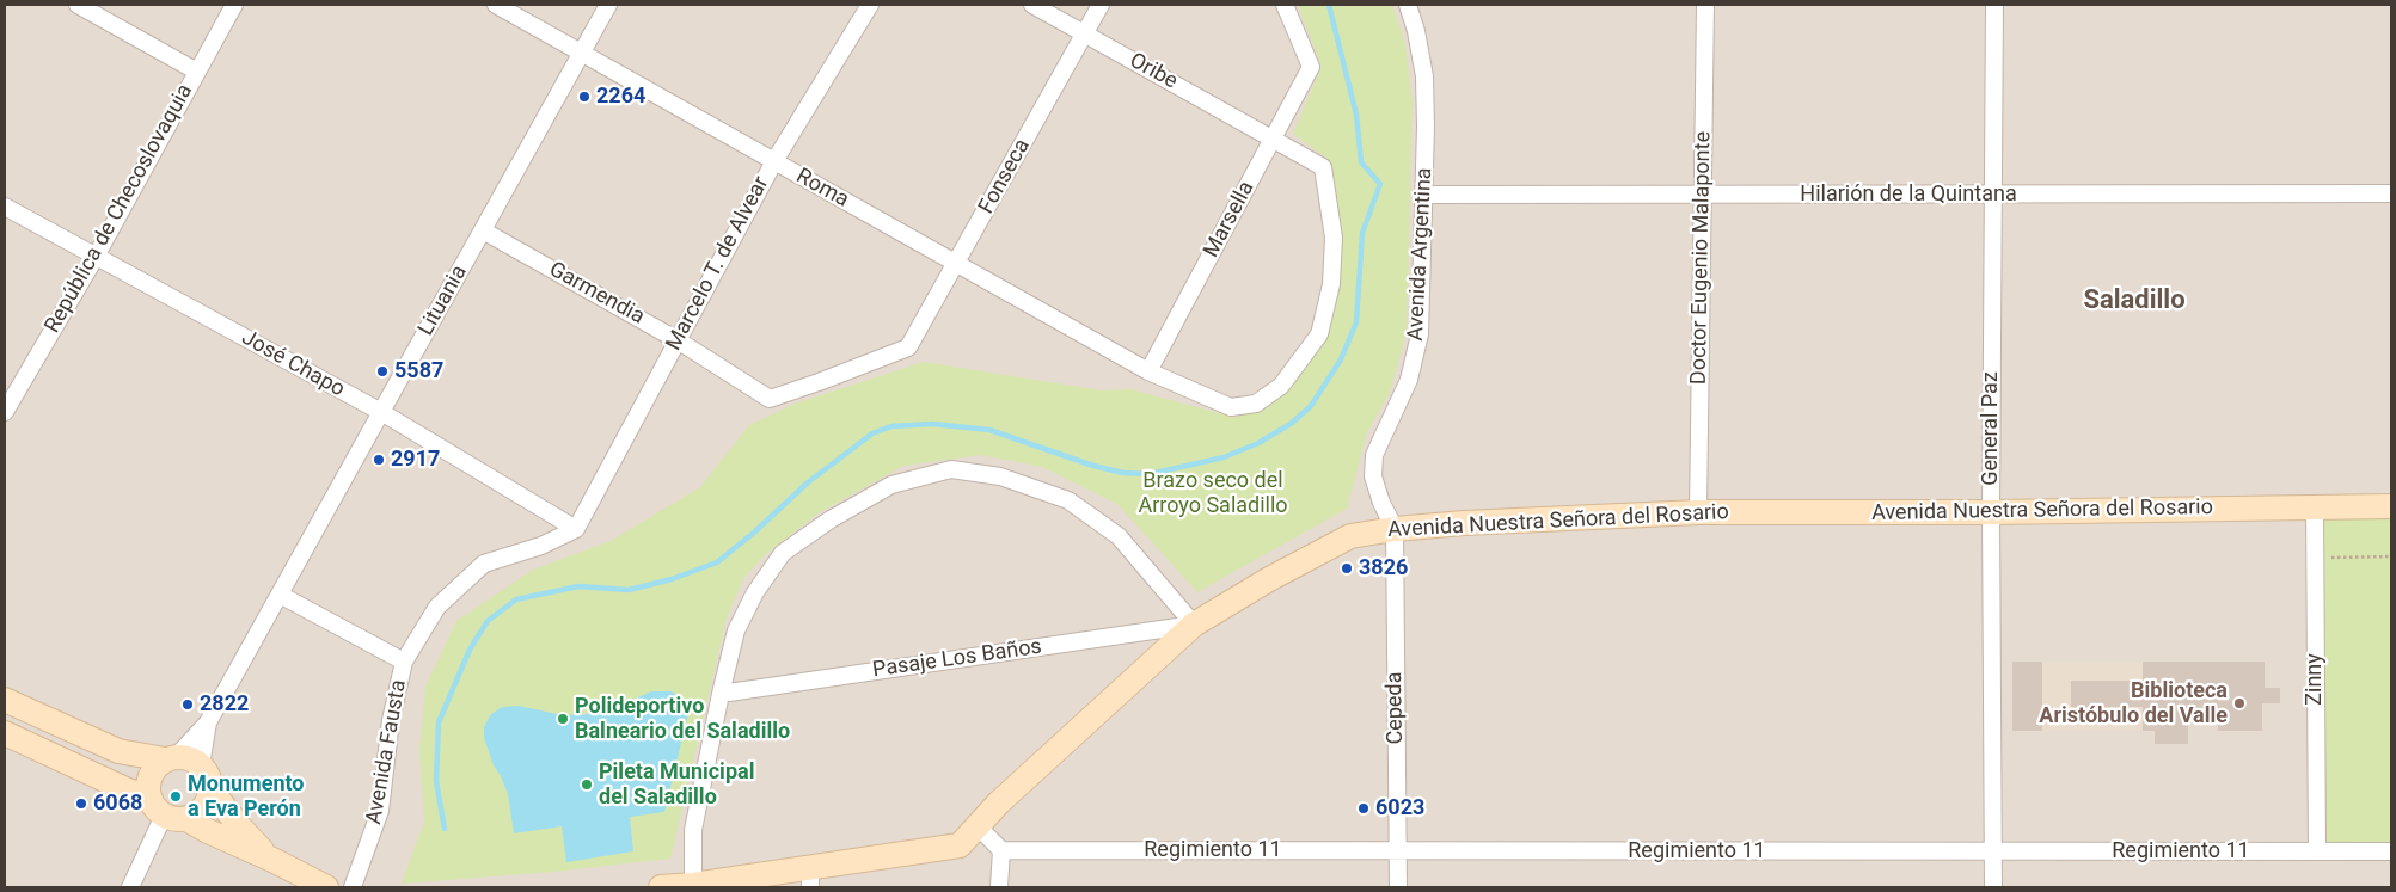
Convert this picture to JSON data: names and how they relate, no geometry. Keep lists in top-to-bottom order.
{
  "streets": {
    "street": [
      "Oribe",
      "Fonseca",
      "Roma",
      "Hilarión de la Quintana",
      "República de Checoslovaquia",
      "Marsella",
      "Avenida Argentina",
      "Doctor Eugenio Malaponte",
      "Marcelo T. de Alvear",
      "Garmendia",
      "Lituania",
      "José Chapo",
      "General Paz",
      "Avenida Nuestra Señora del Rosario",
      "Pasaje Los Baños",
      "Zinny",
      "Cepeda",
      "Avenida Fausta",
      "Regimiento 11"
    ]
  },
  "crossings": [
    ["Oribe", "Fonseca"],
    ["Oribe", "Marsella"],
    ["Fonseca", "Roma"],
    ["Fonseca", "Garmendia"],
    ["Roma", "Marsella"],
    ["Roma", "Marcelo T. de Alvear"],
    ["Roma", "Lituania"],
    ["Hilarión de la Quintana", "Avenida Argentina"],
    ["Hilarión de la Quintana", "Doctor Eugenio Malaponte"],
    ["Hilarión de la Quintana", "General Paz"],
    ["República de Checoslovaquia", "José Chapo"],
    ["Avenida Argentina", "Avenida Nuestra Señora del Rosario"],
    ["Avenida Argentina", "Cepeda"],
    ["Doctor Eugenio Malaponte", "Avenida Nuestra Señora del Rosario"],
    ["Marcelo T. de Alvear", "Garmendia"],
    ["Marcelo T. de Alvear", "José Chapo"],
    ["Marcelo T. de Alvear", "Avenida Fausta"],
    ["Garmendia", "Lituania"],
    ["Lituania", "José Chapo"],
    ["José Chapo", "Avenida Fausta"],
    ["General Paz", "Avenida Nuestra Señora del Rosario"],
    ["General Paz", "Regimiento 11"],
    ["Avenida Nuestra Señora del Rosario", "Pasaje Los Baños"],
    ["Avenida Nuestra Señora del Rosario", "Zinny"],
    ["Avenida Nuestra Señora del Rosario", "Cepeda"],
    ["Zinny", "Regimiento 11"],
    ["Cepeda", "Regimiento 11"]
  ],
  "districts": ["Saladillo"],
  "parks": ["Brazo seco del Arroyo Saladillo"],
  "places": [
    "2264",
    "5587",
    "2917",
    "3826",
    "Biblioteca Aristóbulo del Valle",
    "2822",
    "Polideportivo Balneario del Saladillo",
    "Pileta Municipal del Saladillo",
    "Monumento a Eva Perón",
    "6068",
    "6023"
  ]
}
